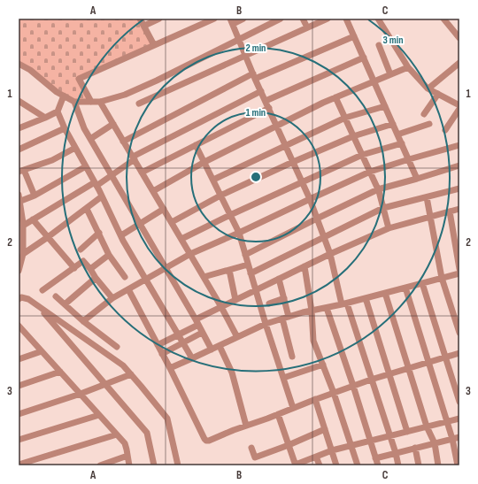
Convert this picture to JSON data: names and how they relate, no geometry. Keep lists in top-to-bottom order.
{
  "grid": {
    "columns": ["A", "B", "C"],
    "rows": ["1", "2", "3"]
  },
  "rings": ["3 min", "2 min", "1 min"]
}
